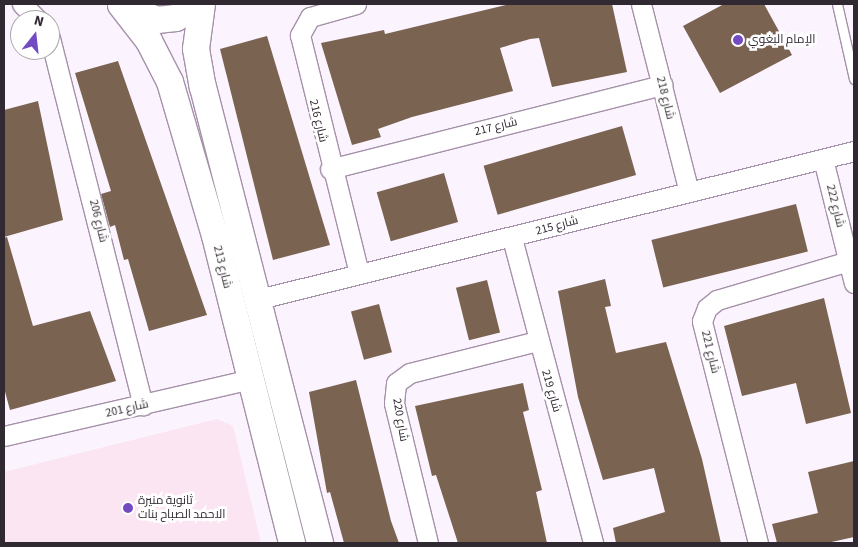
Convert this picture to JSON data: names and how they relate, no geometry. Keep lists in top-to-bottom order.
{
  "streets": {
    "street": [
      "شارع 218",
      "شارع 216",
      "شارع 217",
      "شارع 222",
      "شارع 206",
      "شارع 215",
      "شارع 213",
      "شارع 221",
      "شارع 219",
      "شارع 201",
      "شارع 220"
    ]
  },
  "crossings": [
    ["شارع 218", "شارع 217"],
    ["شارع 218", "شارع 215"],
    ["شارع 216", "شارع 217"],
    ["شارع 216", "شارع 215"],
    ["شارع 222", "شارع 215"],
    ["شارع 222", "شارع 221"],
    ["شارع 206", "شارع 201"],
    ["شارع 215", "شارع 219"],
    ["شارع 213", "شارع 201"],
    ["شارع 219", "شارع 220"]
  ],
  "places": ["الإمام البغوي", "ثانوية منيرة الاحمد الصباح بنات"],
  "north": "top"
}
